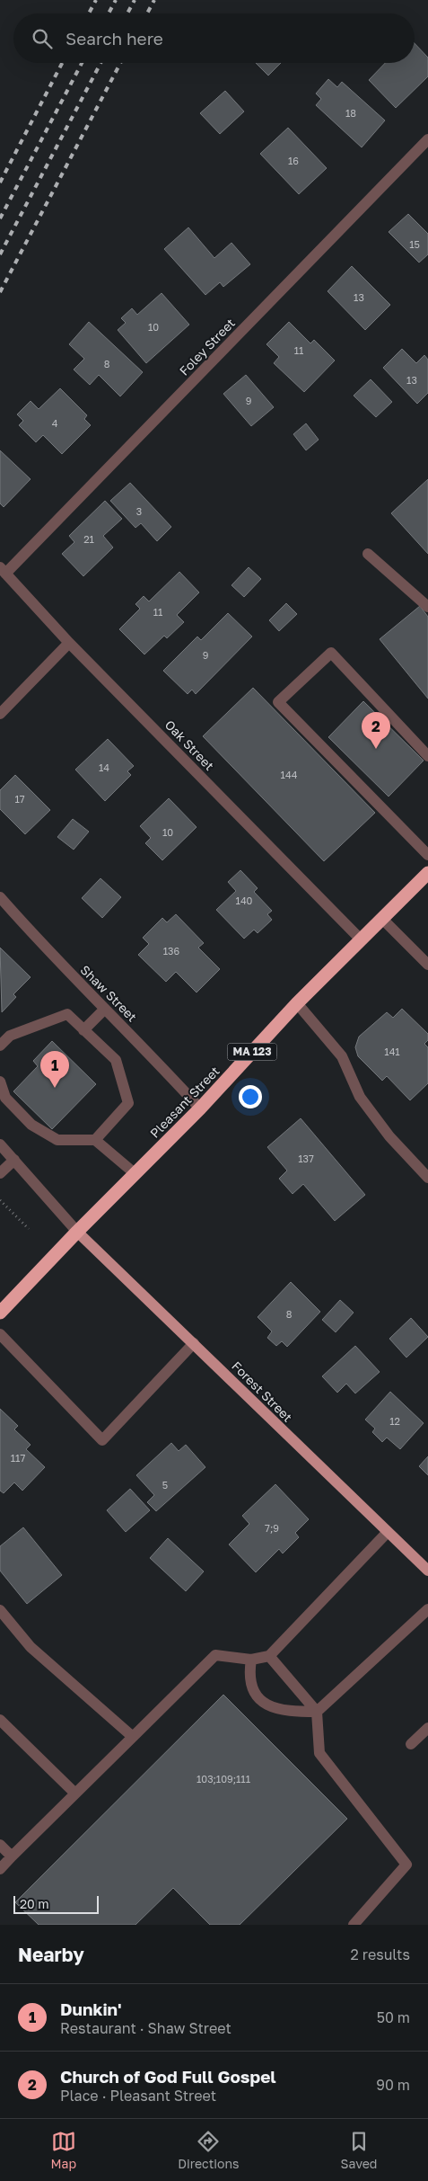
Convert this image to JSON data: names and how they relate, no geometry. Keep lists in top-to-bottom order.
{
  "streets": {
    "highway": ["MA 123", "Pleasant Street"],
    "main road": ["Forest Street"],
    "street": ["Foley Street", "Oak Street", "Shaw Street"]
  },
  "crossings": [
    ["Foley Street", "Oak Street"],
    ["Oak Street", "Pleasant Street"],
    ["Shaw Street", "Pleasant Street"],
    ["Pleasant Street", "Forest Street"]
  ],
  "house_numbers": [
    "18",
    "16",
    "15",
    "13",
    "10",
    "11",
    "8",
    "13",
    "9",
    "4",
    "3",
    "21",
    "11",
    "9",
    "14",
    "144",
    "17",
    "10",
    "140",
    "136",
    "141",
    "137",
    "8",
    "12",
    "117",
    "5",
    "7;9",
    "103;109;111"
  ],
  "scale_bar": "20 m",
  "page": {
    "search": "Search here",
    "pins": ["2", "1"],
    "scale": "20 m",
    "heading": ["Nearby", "2 results"],
    "list": [
      {
        "mark": "1",
        "name": "Dunkin'",
        "note": "Restaurant · Shaw Street",
        "value": "50 m"
      },
      {
        "mark": "2",
        "name": "Church of God Full Gospel",
        "note": "Place · Pleasant Street",
        "value": "90 m"
      }
    ],
    "nav": ["Map", "Directions", "Saved"]
  }
}
